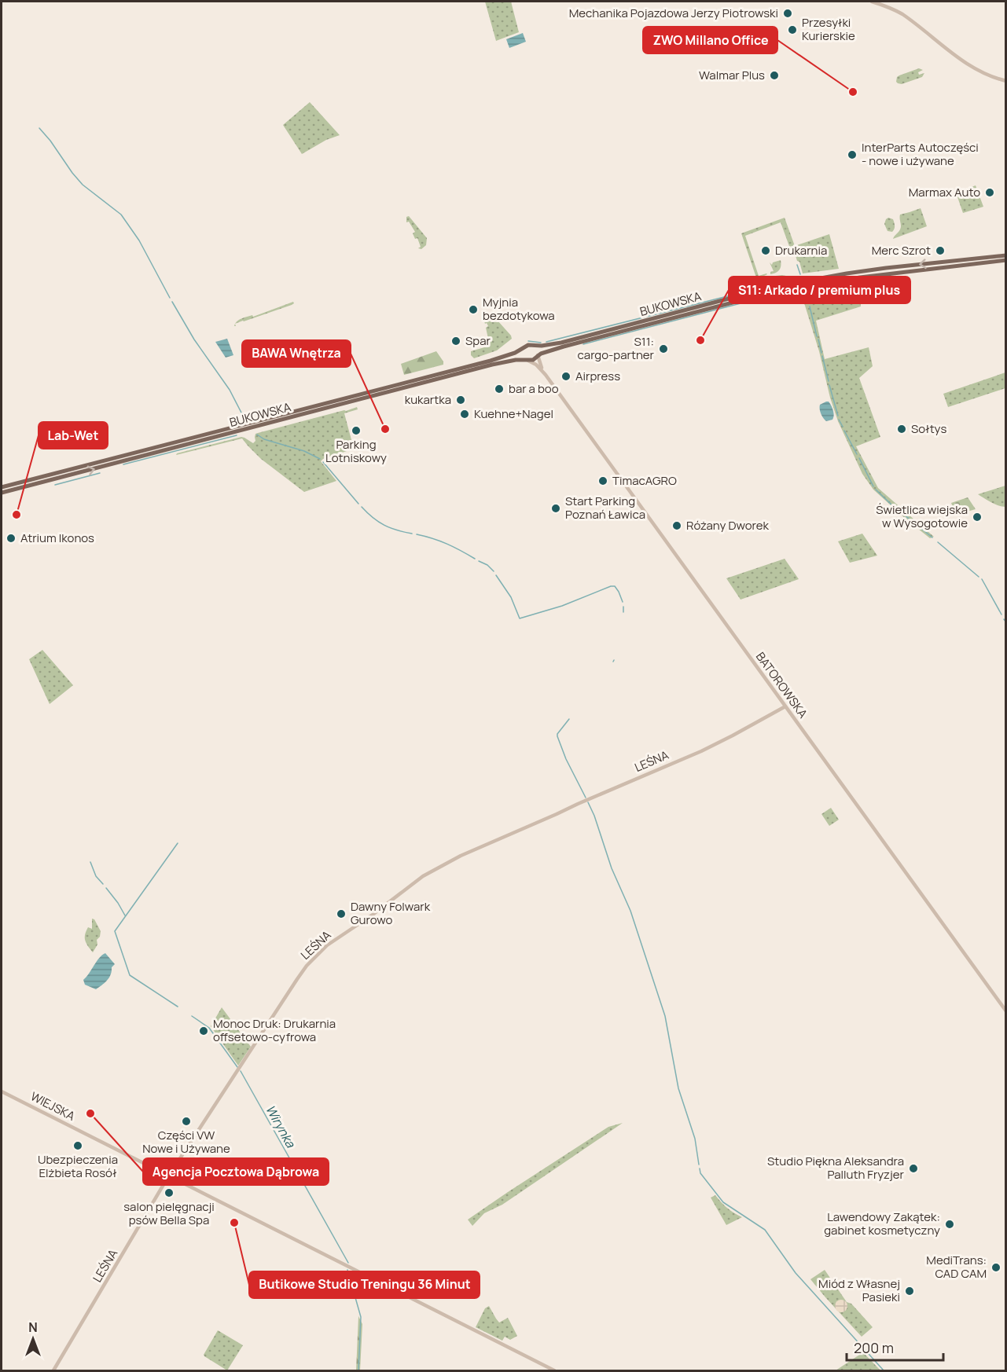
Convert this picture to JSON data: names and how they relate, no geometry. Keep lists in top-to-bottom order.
{
  "streets": {
    "main road": ["BUKOWSKA"],
    "street": ["BATOROWSKA", "LEŚNA", "WIEJSKA"]
  },
  "crossings": [
    ["BUKOWSKA", "BATOROWSKA"],
    ["BATOROWSKA", "LEŚNA"],
    ["LEŚNA", "WIEJSKA"]
  ],
  "water": ["Wirynka"],
  "places": [
    "Mechanika Pojazdowa Jerzy Piotrowski",
    "Przesyłki Kurierskie",
    "Walmar Plus",
    "ZWO Millano Office",
    "InterParts Autoczęści - nowe i używane",
    "Marmax Auto",
    "Drukarnia",
    "Merc Szrot",
    "Myjnia bezdotykowa",
    "S11: Arkado / premium plus",
    "Spar",
    "S11: cargo-partner",
    "Airpress",
    "bar a boo",
    "kukartka",
    "Kuehne+Nagel",
    "BAWA Wnętrza",
    "Sołtys",
    "Parking Lotniskowy",
    "TimacAGRO",
    "Start Parking Poznań Ławica",
    "Lab-Wet",
    "Świetlica wiejska w Wysogotowie",
    "Różany Dworek",
    "Atrium Ikonos",
    "Dawny Folwark Gurowo",
    "Monoc Druk: Drukarnia offsetowo-cyfrowa",
    "Agencja Pocztowa Dąbrowa",
    "Części VW Nowe i Używane",
    "Ubezpieczenia Elżbieta Rosół",
    "Studio Piękna Aleksandra Palluth Fryzjer",
    "salon pielęgnacji psów Bella Spa",
    "Butikowe Studio Treningu 36 Minut",
    "Lawendowy Zakątek: gabinet kosmetyczny",
    "MediTrans: CAD CAM",
    "Miód z Własnej Pasieki"
  ],
  "scale_bar": "200 m",
  "north": "top"
}
